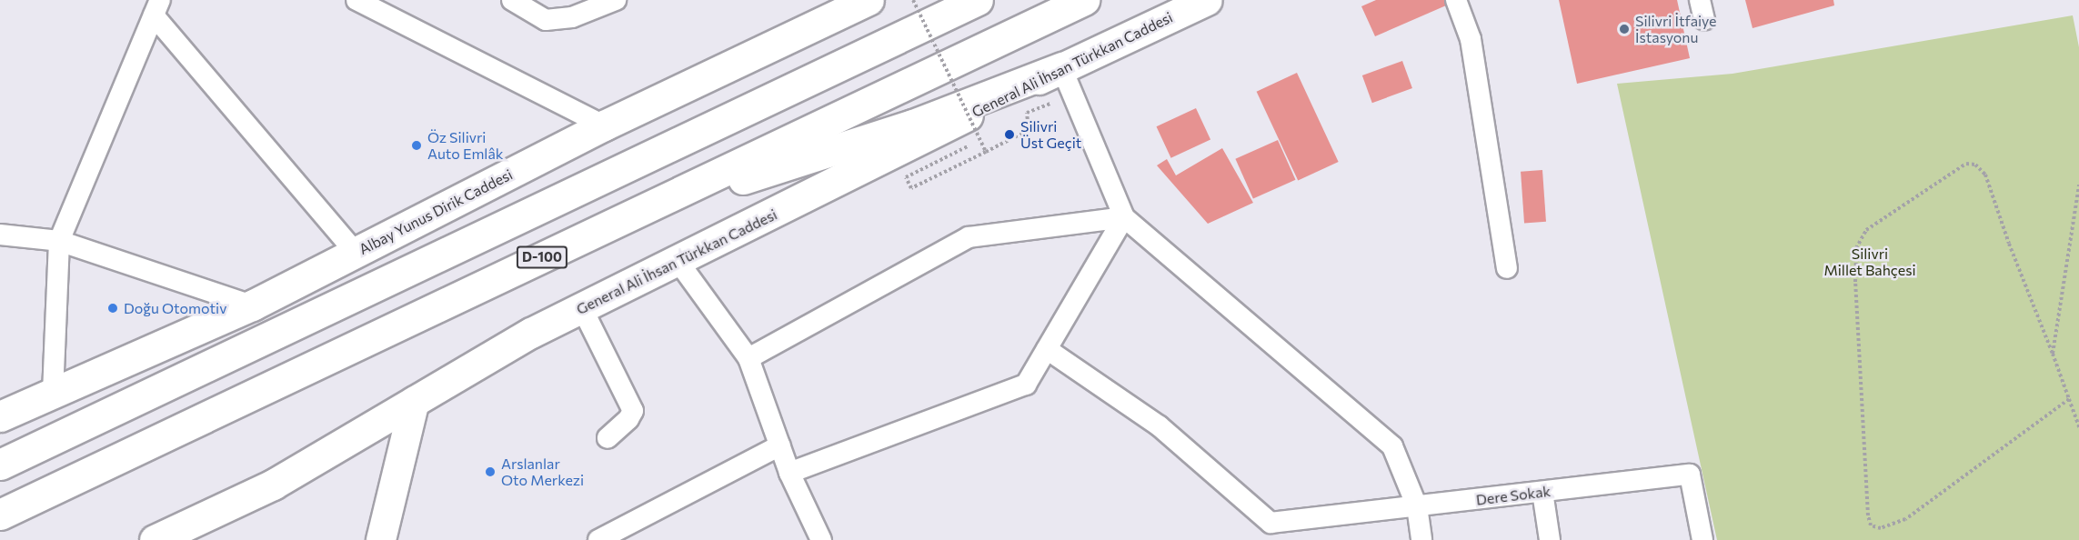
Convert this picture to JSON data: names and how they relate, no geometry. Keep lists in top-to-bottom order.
{
  "streets": {
    "main road": ["General Ali İhsan Türkkan Caddesi", "Albay Yunus Dirik Caddesi", "D-100"],
    "street": ["Dere Sokak"]
  },
  "parks": ["Silivri Millet Bahçesi"],
  "places": [
    "Silivri İtfaiye İstasyonu",
    "Silivri Üst Geçit",
    "Öz Silivri Auto Emlâk",
    "Doğu Otomotiv",
    "Arslanlar Oto Merkezi"
  ]
}
